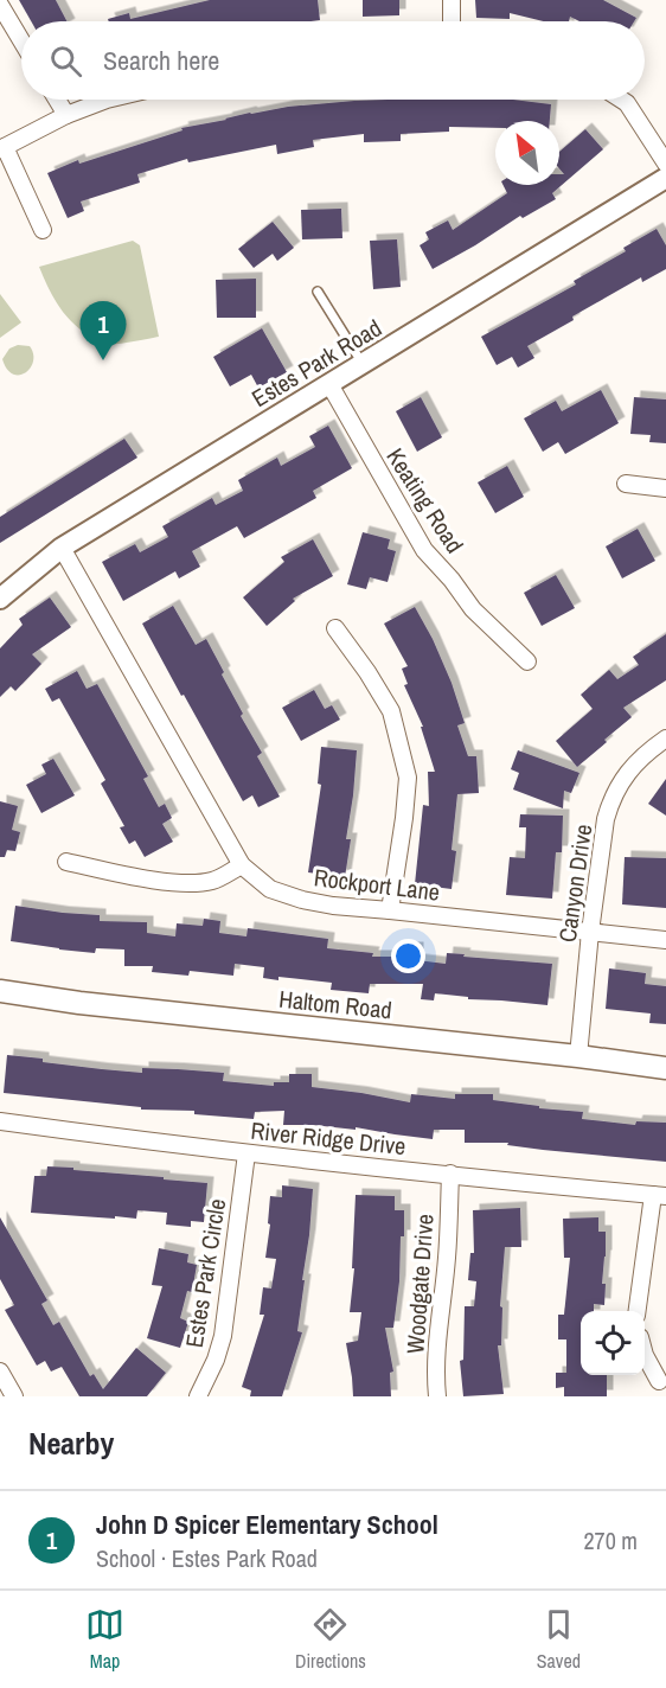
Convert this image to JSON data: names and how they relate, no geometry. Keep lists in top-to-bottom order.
{
  "streets": {
    "main road": ["Haltom Road"],
    "street": [
      "Estes Park Road",
      "Keating Road",
      "Canyon Drive",
      "Rockport Lane",
      "River Ridge Drive",
      "Estes Park Circle",
      "Woodgate Drive"
    ]
  },
  "crossings": [
    ["Estes Park Road", "Keating Road"],
    ["Estes Park Road", "Rockport Lane"],
    ["Canyon Drive", "Rockport Lane"],
    ["Canyon Drive", "Haltom Road"],
    ["River Ridge Drive", "Estes Park Circle"],
    ["River Ridge Drive", "Woodgate Drive"]
  ],
  "north": "top left",
  "page": {
    "search": "Search here",
    "pins": "1",
    "heading": "Nearby",
    "list": [
      {
        "mark": "1",
        "name": "John D Spicer Elementary School",
        "note": "School · Estes Park Road",
        "value": "270 m"
      }
    ],
    "nav": ["Map", "Directions", "Saved"]
  }
}
